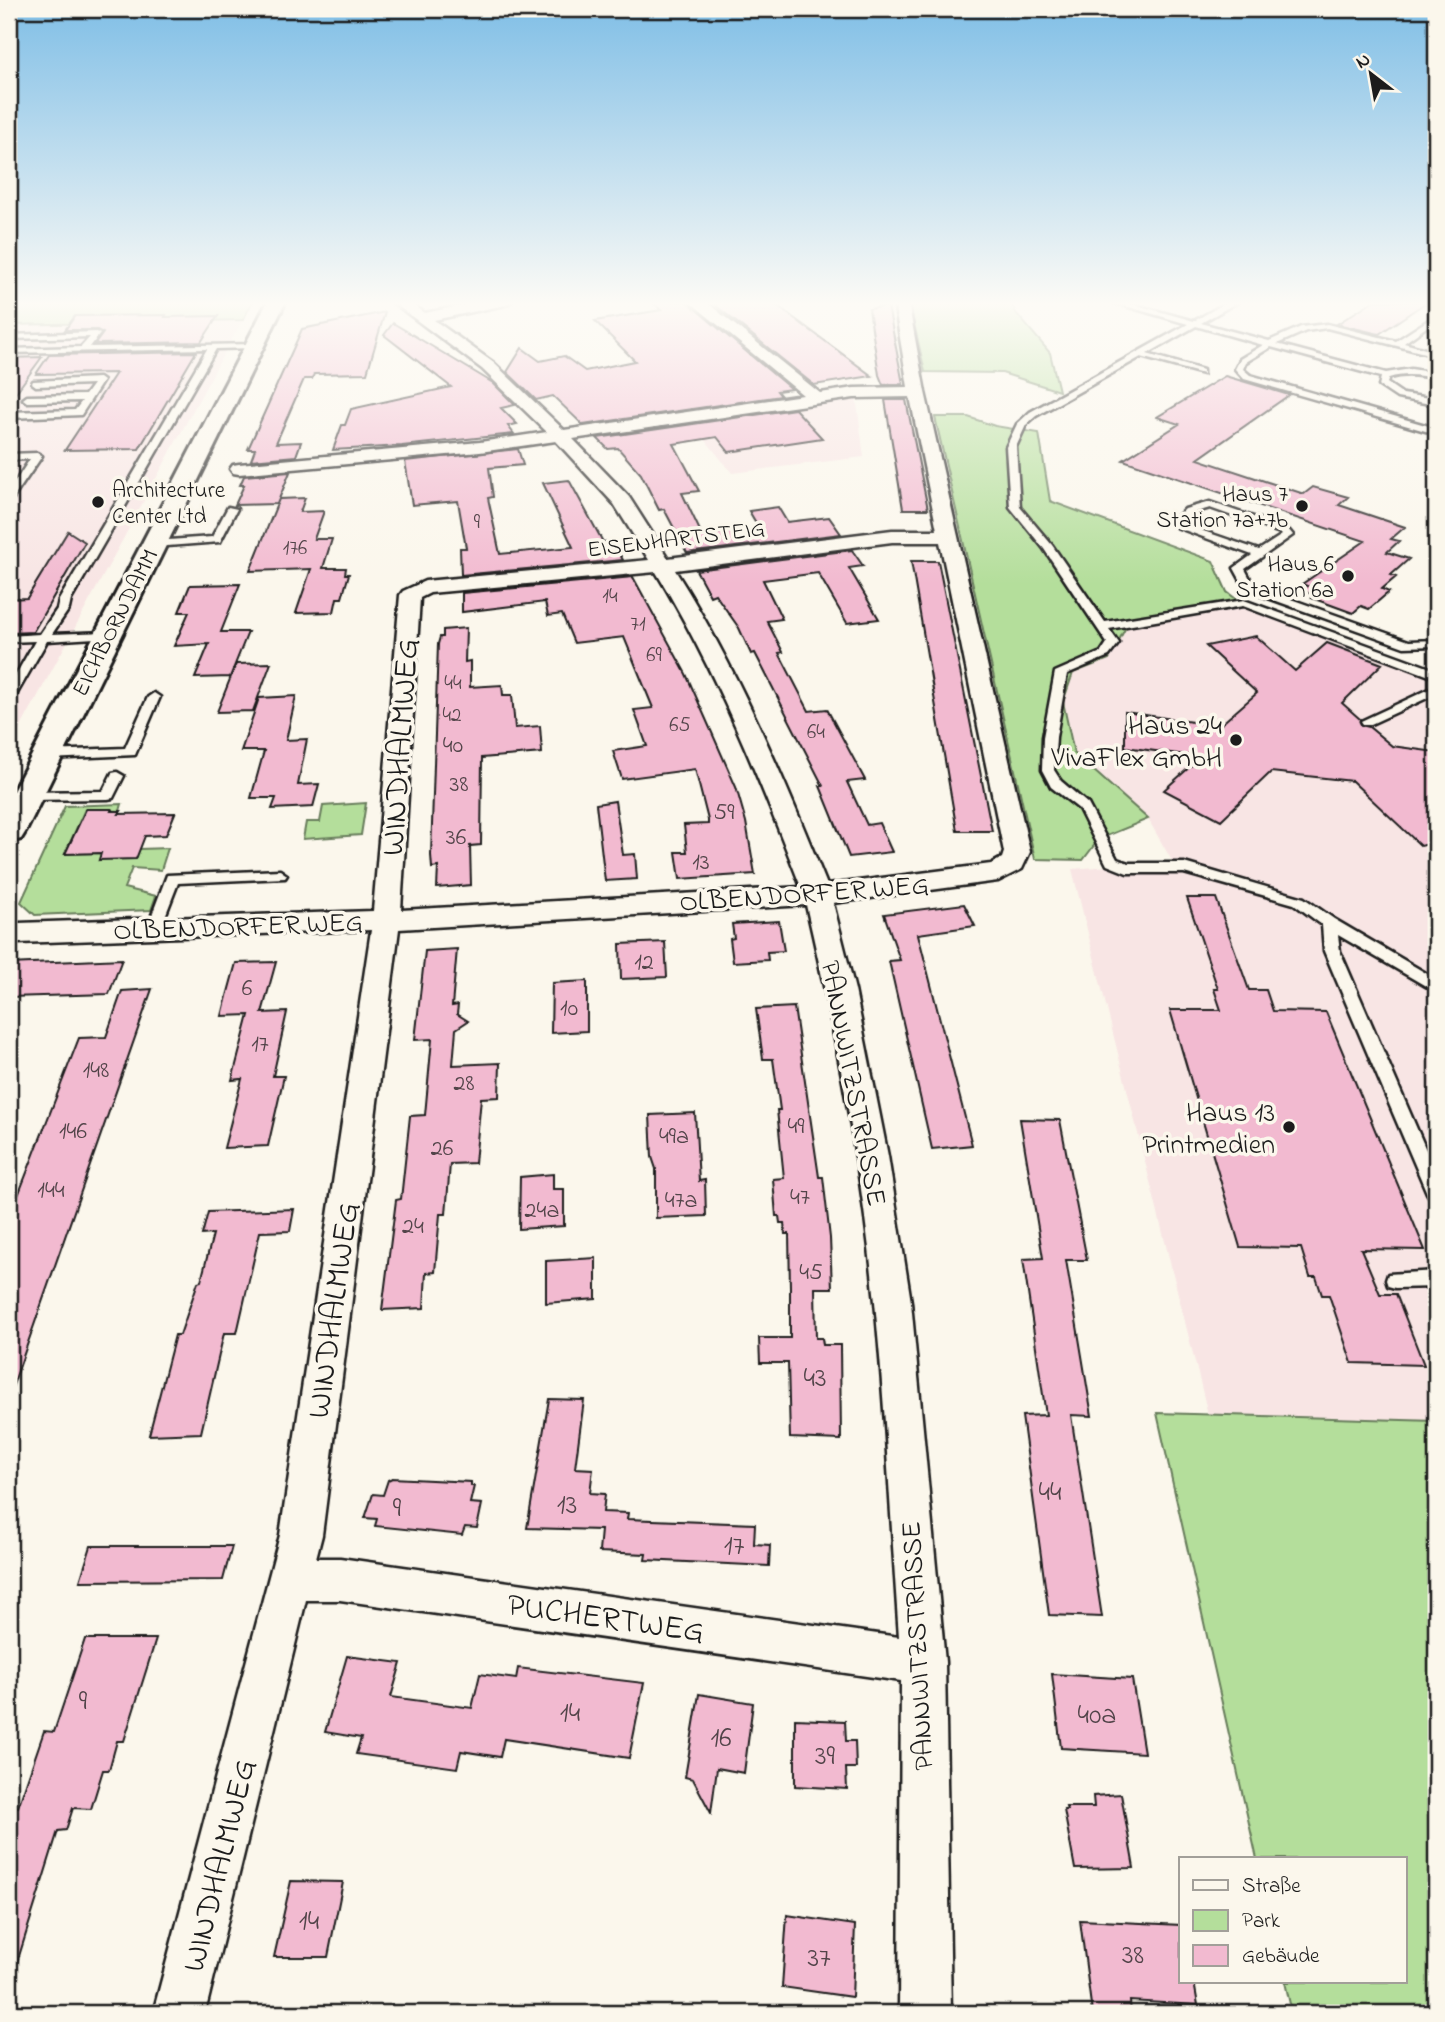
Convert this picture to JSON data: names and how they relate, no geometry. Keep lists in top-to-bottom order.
{
  "streets": {
    "main road": ["EICHBORNDAMM"],
    "street": [
      "EISENHARTSTEIG",
      "WINDHALMWEG",
      "OLBENDORFER WEG",
      "PANNWITZSTRASSE",
      "PUCHERTWEG"
    ]
  },
  "crossings": [
    ["EISENHARTSTEIG", "WINDHALMWEG"],
    ["EISENHARTSTEIG", "OLBENDORFER WEG"],
    ["EISENHARTSTEIG", "PANNWITZSTRASSE"],
    ["WINDHALMWEG", "OLBENDORFER WEG"],
    ["WINDHALMWEG", "PUCHERTWEG"],
    ["OLBENDORFER WEG", "PANNWITZSTRASSE"],
    ["PANNWITZSTRASSE", "PUCHERTWEG"]
  ],
  "places": [
    "Architecture Center Ltd",
    "Haus 7 Station 7a+7b",
    "Haus 6 Station 6a",
    "Haus 24 VivaFlex GmbH",
    "Haus 13 Printmedien"
  ],
  "house_numbers": [
    "9",
    "176",
    "14",
    "71",
    "69",
    "44",
    "42",
    "65",
    "64",
    "40",
    "38",
    "59",
    "36",
    "13",
    "12",
    "6",
    "10",
    "17",
    "148",
    "28",
    "49",
    "146",
    "49a",
    "26",
    "144",
    "47",
    "47a",
    "24a",
    "24",
    "45",
    "43",
    "44",
    "13",
    "9",
    "17",
    "9",
    "14",
    "40a",
    "16",
    "39",
    "14",
    "38",
    "37"
  ],
  "legend": ["Straße", "Park", "Gebäude"],
  "north": "top left"
}
